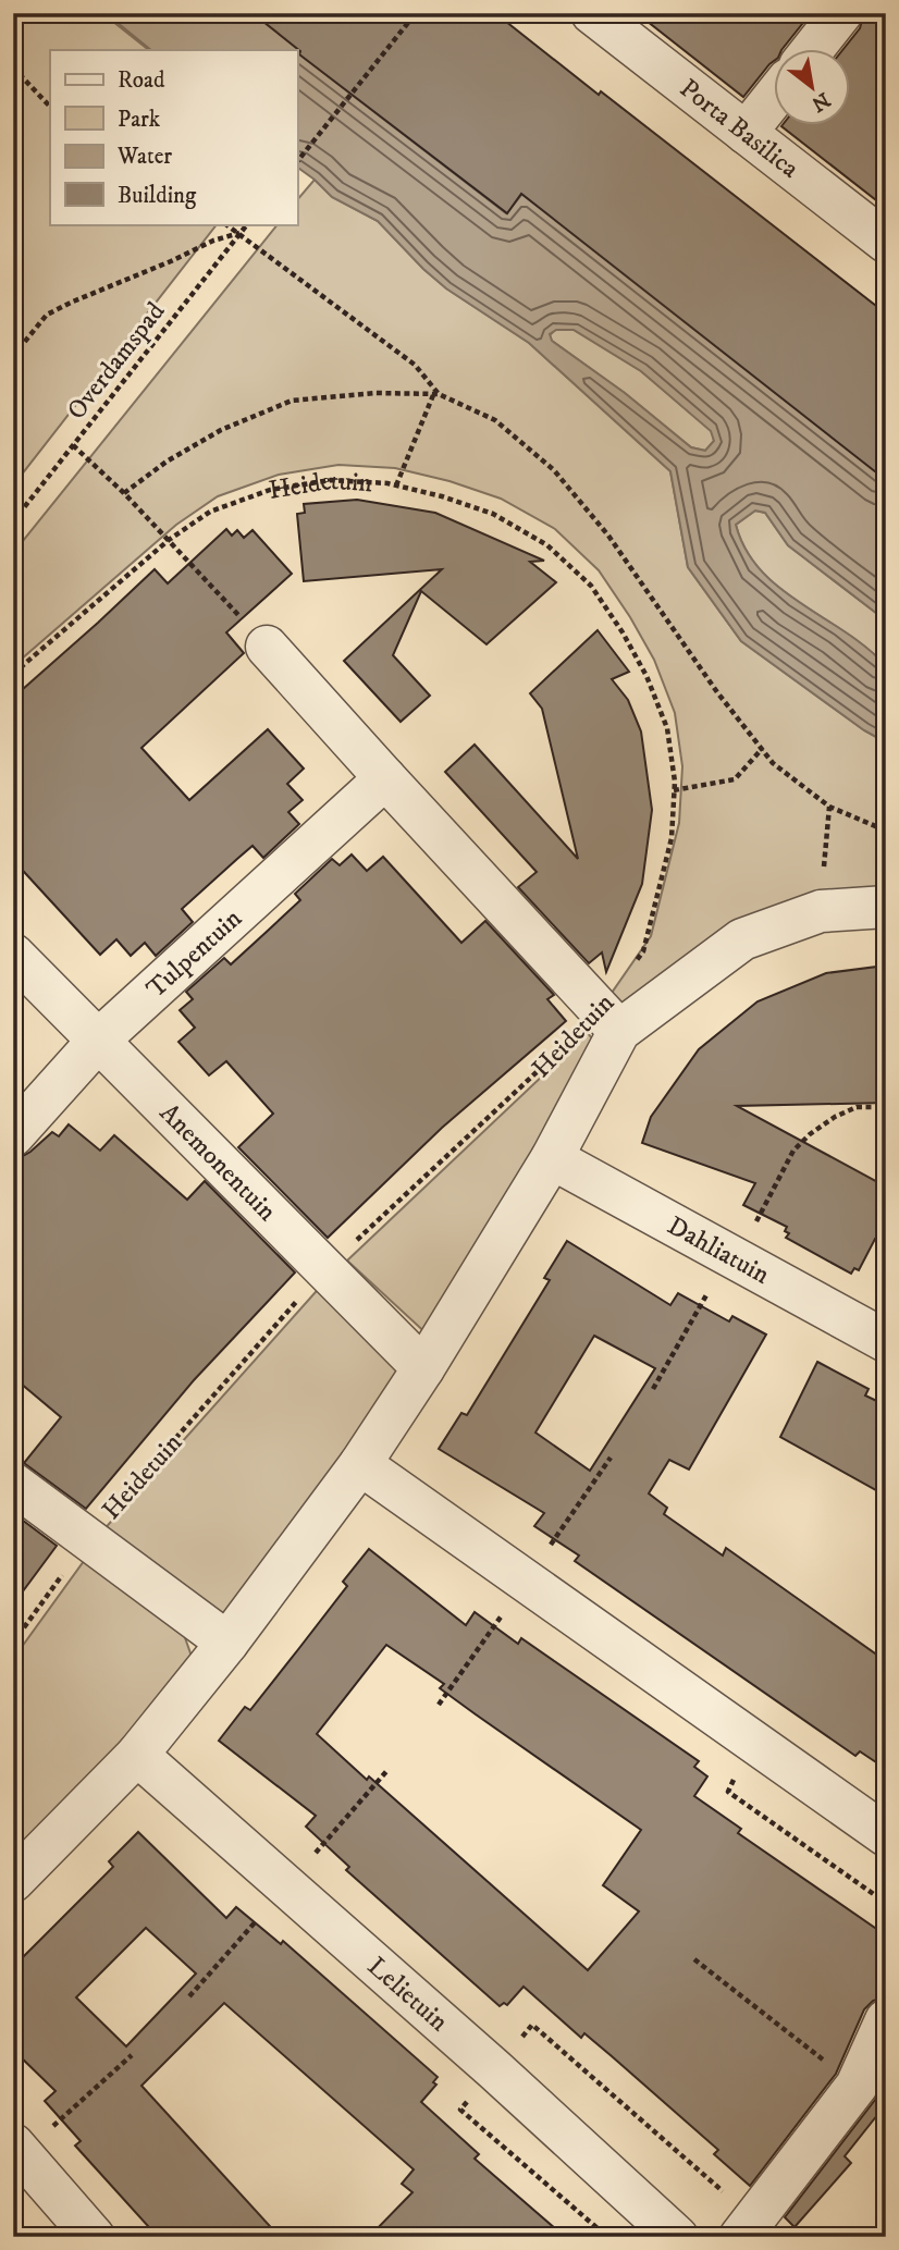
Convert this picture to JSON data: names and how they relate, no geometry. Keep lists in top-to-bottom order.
{
  "streets": {
    "street": [
      "Porta Basilica",
      "Heidetuin",
      "Tulpentuin",
      "Anemonentuin",
      "Dahliatuin",
      "Lelietuin"
    ],
    "path": ["Overdamspad"]
  },
  "crossings": [
    ["Heidetuin", "Anemonentuin"],
    ["Heidetuin", "Dahliatuin"],
    ["Heidetuin", "Lelietuin"],
    ["Tulpentuin", "Anemonentuin"]
  ],
  "legend": [
    "Road",
    "Park",
    "Water",
    "Building"
  ],
  "north": "bottom right"
}
